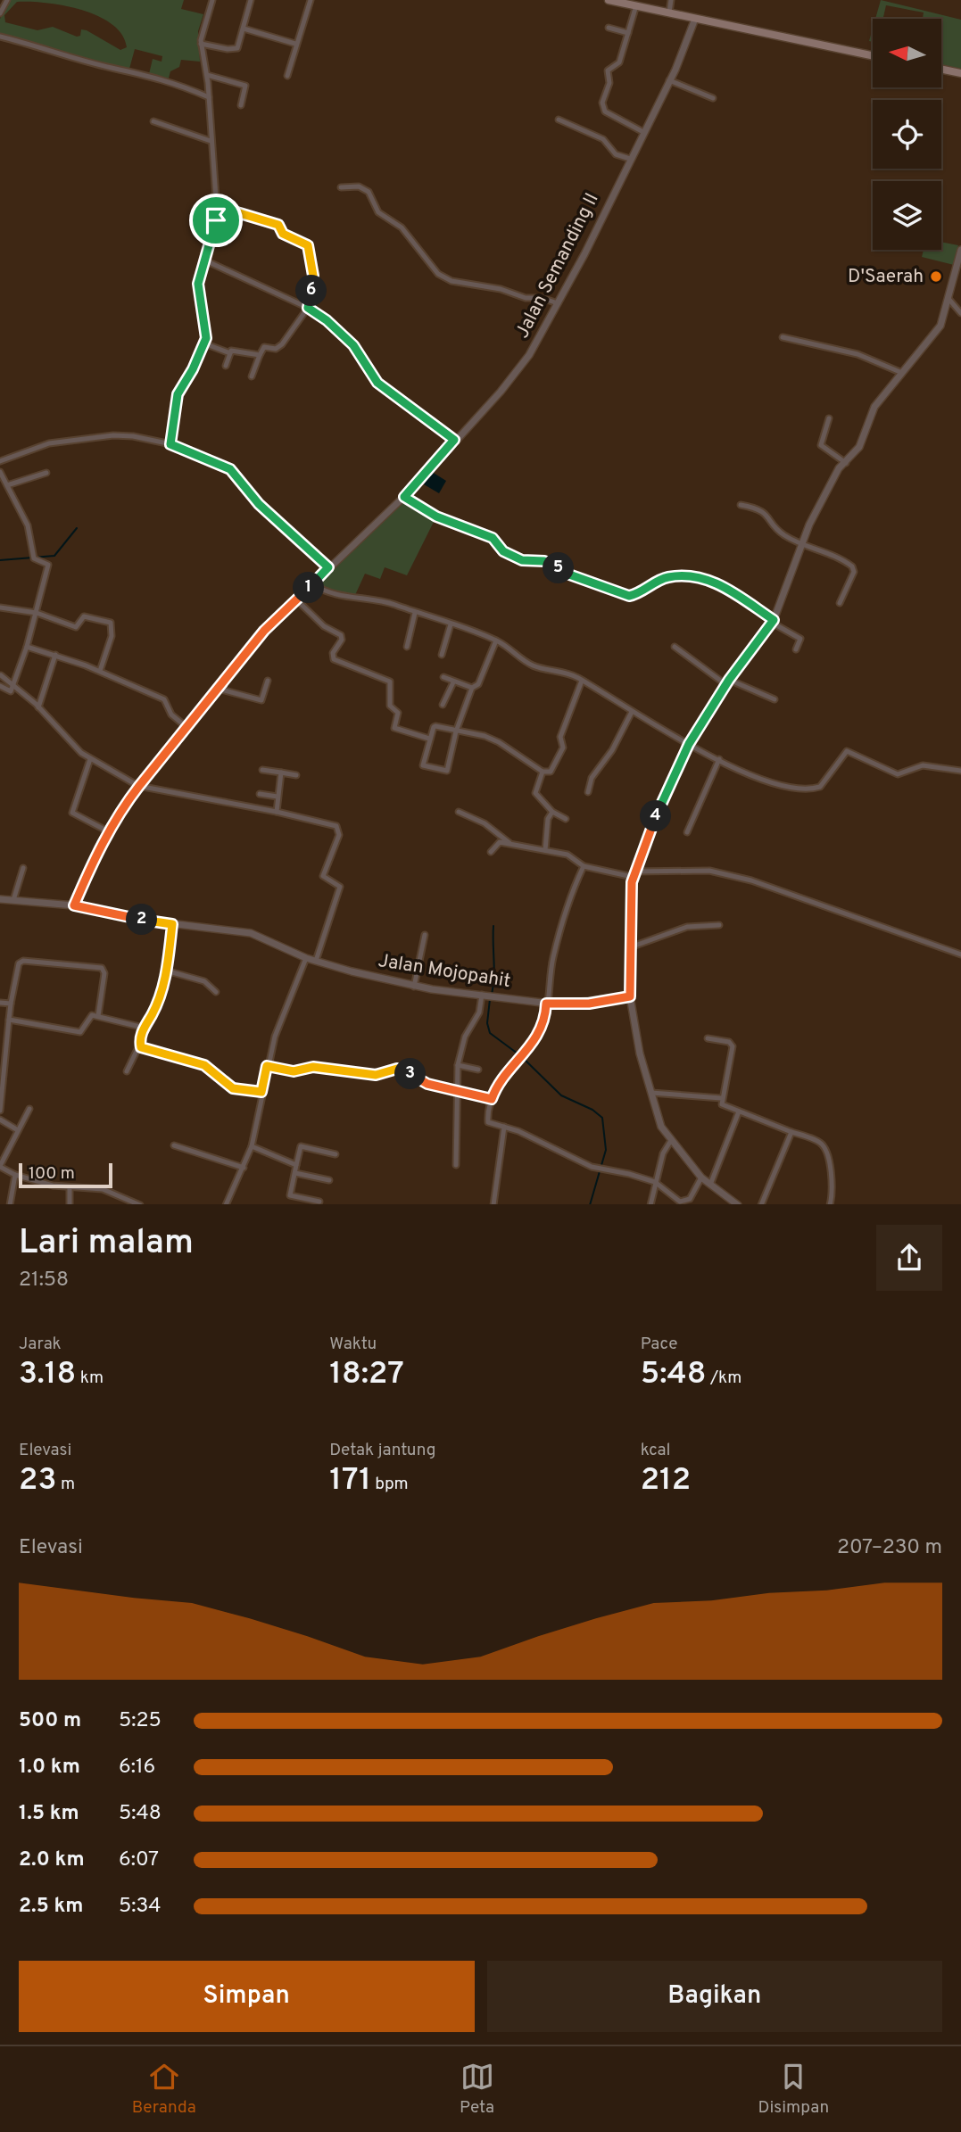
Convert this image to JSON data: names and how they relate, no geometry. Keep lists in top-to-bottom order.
{
  "streets": {
    "street": ["Jalan Semanding II", "Jalan Mojopahit"]
  },
  "crossings": [
    ["Jalan Semanding II", "Jalan Mojopahit"]
  ],
  "places": ["D'Saerah"],
  "scale_bar": "100 m",
  "north": "left",
  "page": {
    "pins": [
      "6",
      "5",
      "1",
      "4",
      "2",
      "3"
    ],
    "scale": "100 m",
    "heading": ["Lari malam", "21:58"],
    "stats": [
      ["Jarak", "3.18 km"],
      ["Waktu", "18:27"],
      ["Pace", "5:48 /km"],
      ["Elevasi", "23 m"],
      ["Detak jantung", "171 bpm"],
      ["kcal", "212"]
    ],
    "chart": ["Elevasi", "207–230 m"],
    "list": [
      {
        "name": "500 m",
        "note": "5:25"
      },
      {
        "name": "1.0 km",
        "note": "6:16"
      },
      {
        "name": "1.5 km",
        "note": "5:48"
      },
      {
        "name": "2.0 km",
        "note": "6:07"
      },
      {
        "name": "2.5 km",
        "note": "5:34"
      }
    ],
    "buttons": ["Simpan", "Bagikan"],
    "tabs": ["Beranda", "Peta", "Disimpan"]
  }
}
